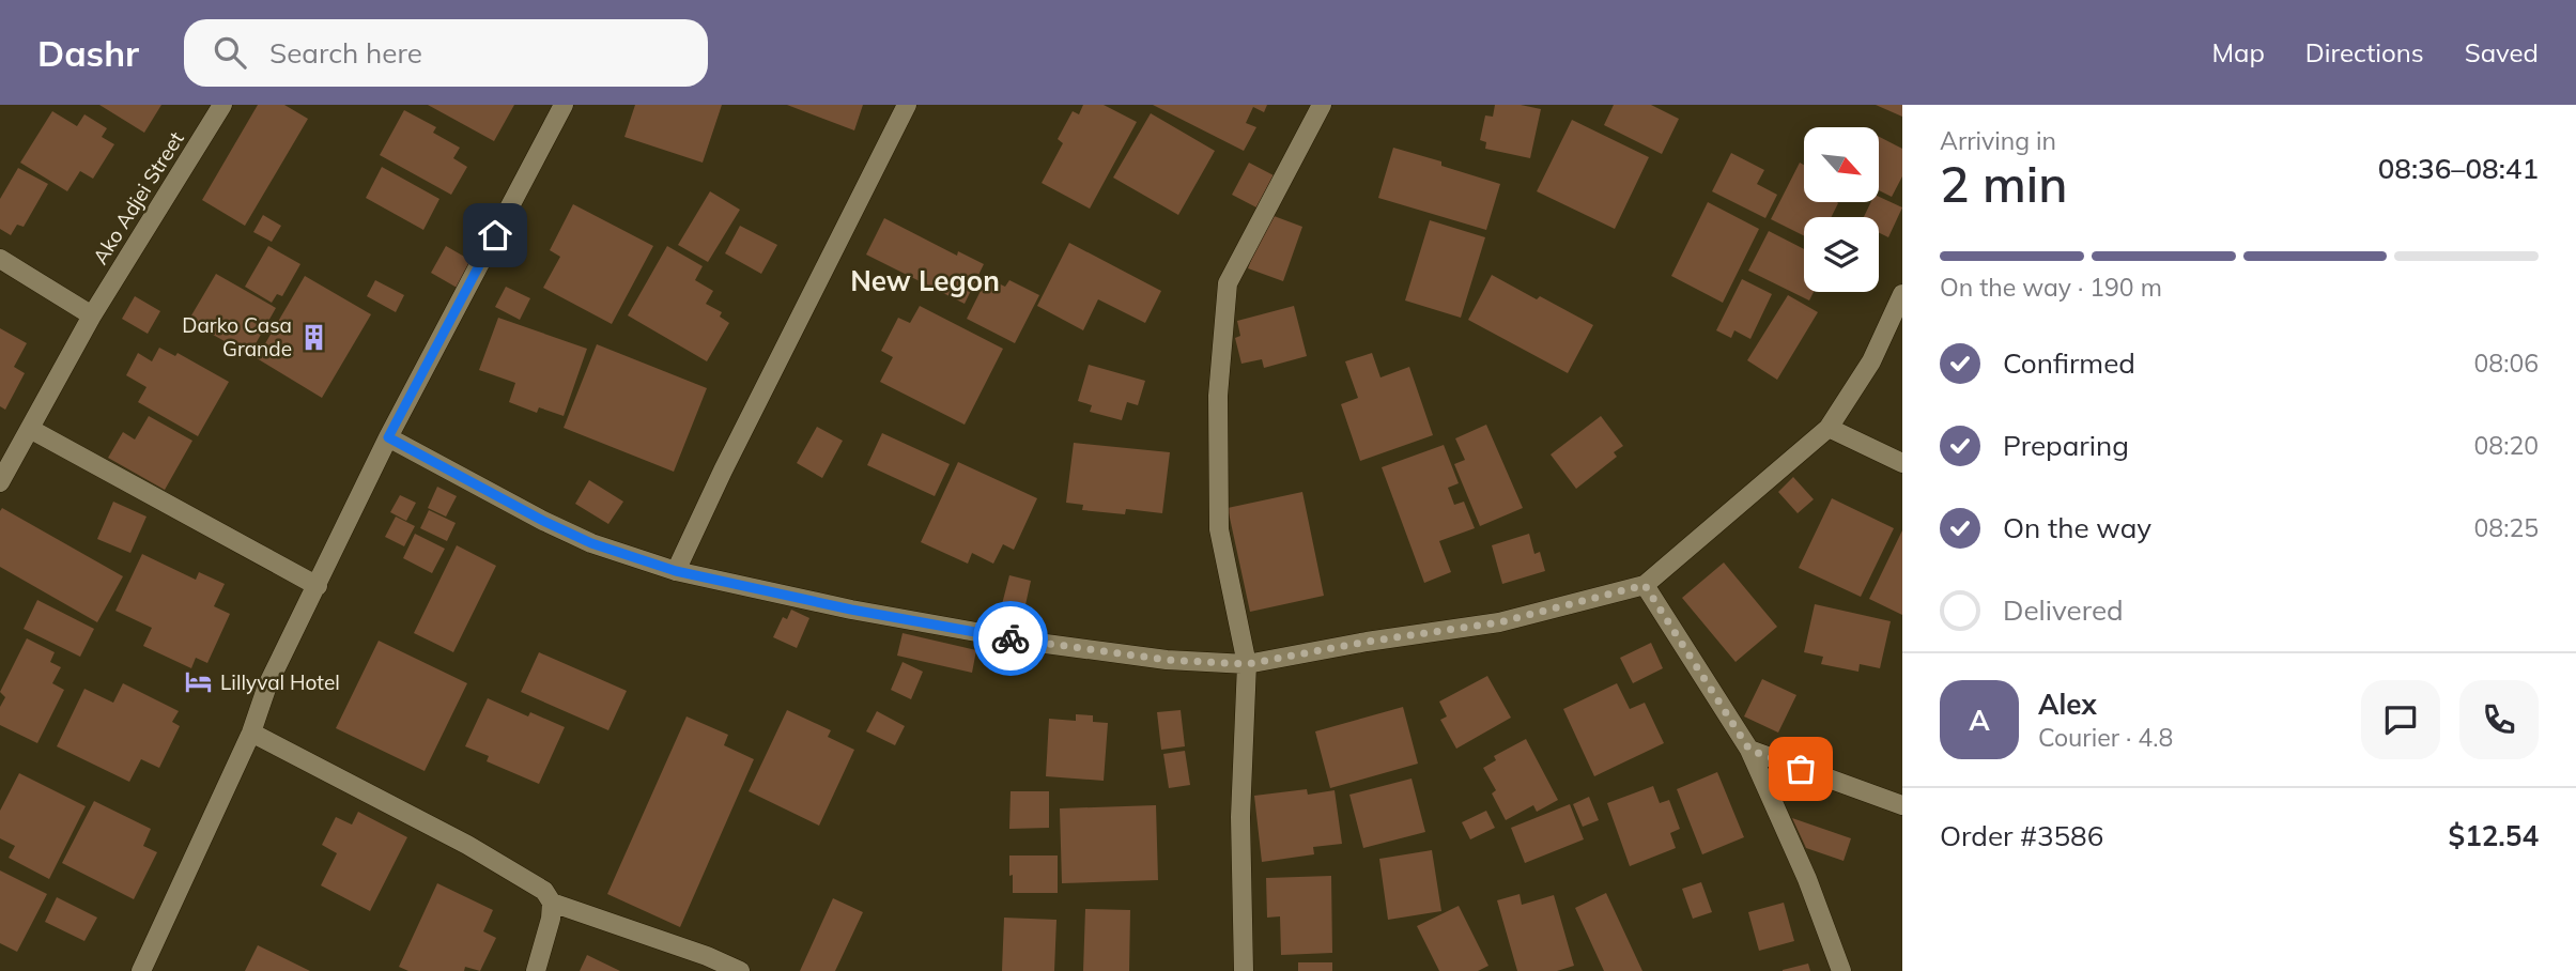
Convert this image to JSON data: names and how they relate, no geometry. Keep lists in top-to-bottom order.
{
  "streets": {
    "street": ["Ako Adjei Street"]
  },
  "districts": ["New Legon"],
  "places": {
    "building": ["Darko Casa Grande"],
    "hotel": ["Lillyval Hotel"]
  },
  "north": "bottom right",
  "page": {
    "header": "Dashr",
    "search": "Search here",
    "nav": ["Map", "Directions", "Saved"],
    "heading": ["2 min", "Arriving in", "08:36–08:41"],
    "panel": [
      "Alex",
      "Courier · 4.8",
      "Order #3586",
      "$12.54"
    ],
    "bar": "On the way · 190 m",
    "list": [
      ["Confirmed", "08:06"],
      ["Preparing", "08:20"],
      ["On the way", "08:25"],
      "Delivered"
    ],
    "round": "A"
  }
}
